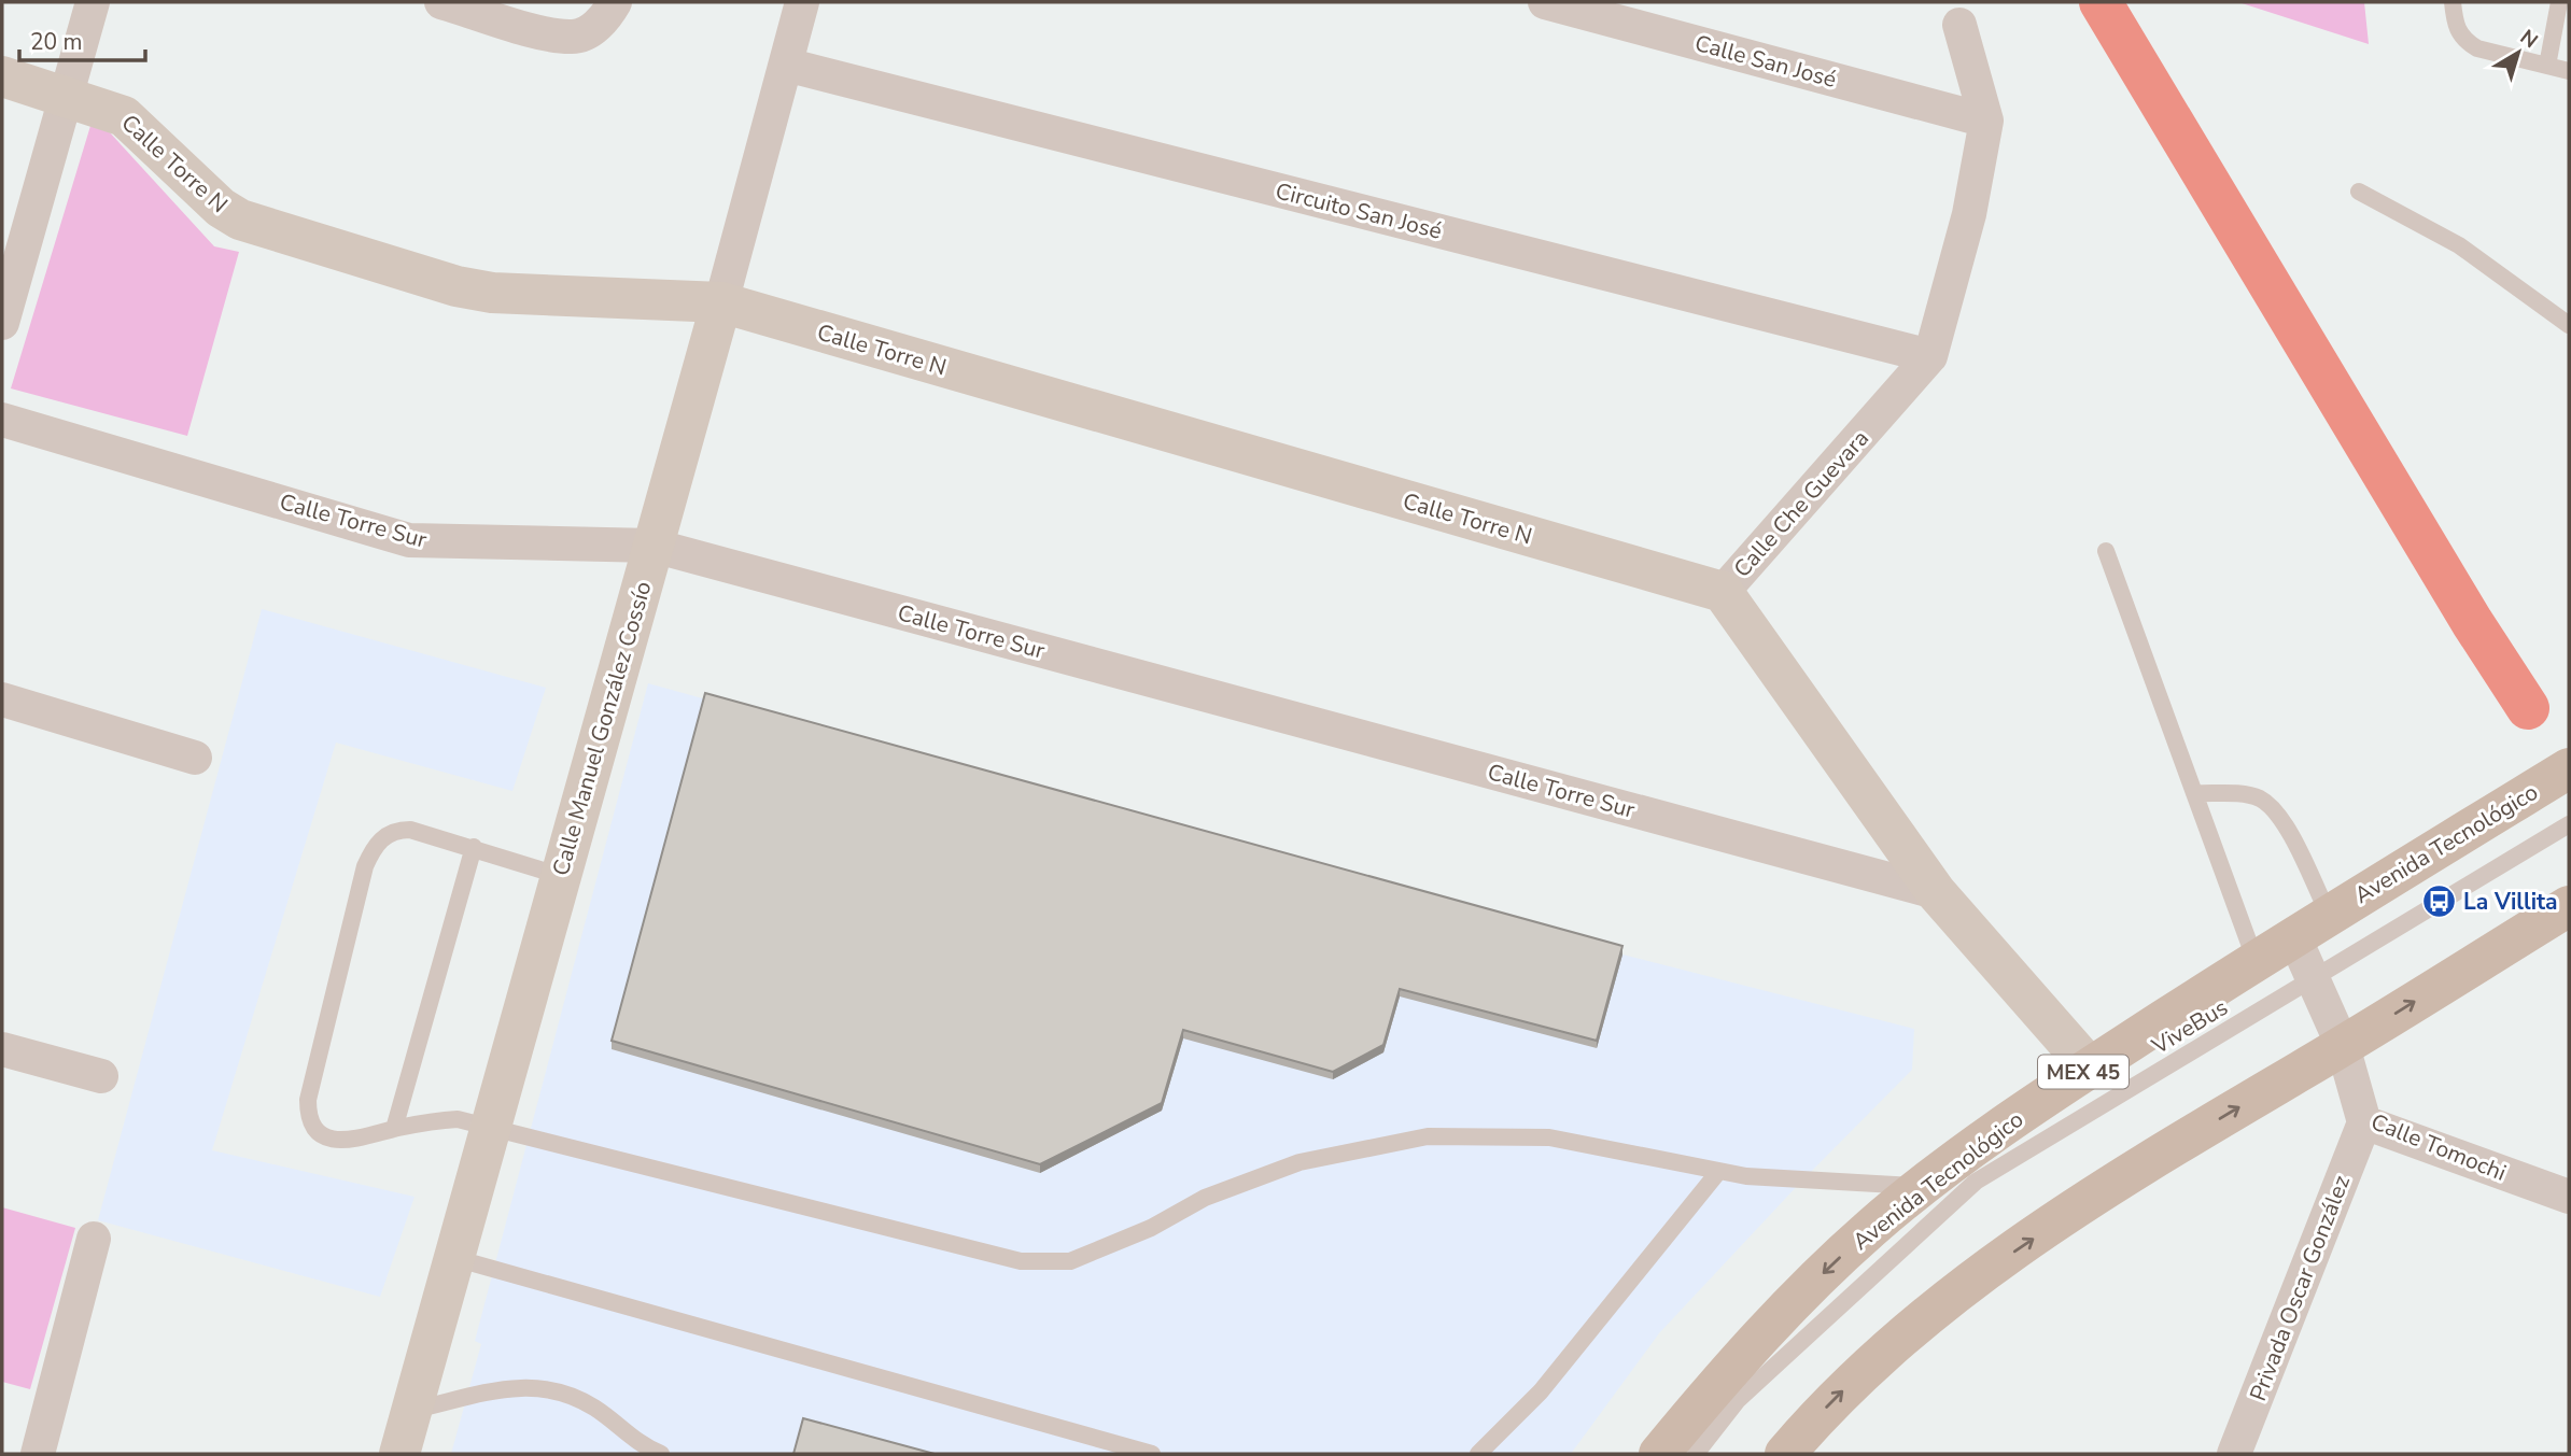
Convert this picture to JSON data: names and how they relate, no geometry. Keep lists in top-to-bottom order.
{
  "streets": {
    "main road": ["Avenida Tecnológico", "MEX 45"],
    "street": [
      "Calle San José",
      "Calle Torre N",
      "Circuito San José",
      "Calle Che Guevara",
      "Calle Torre Sur",
      "Calle Manuel González Cossío",
      "Calle Tomochi",
      "Privada Oscar González"
    ],
    "lane": ["ViveBus"]
  },
  "crossings": [
    ["Calle San José", "Calle Che Guevara"],
    ["Calle Torre N", "Calle Che Guevara"],
    ["Calle Torre N", "Calle Manuel González Cossío"],
    ["Circuito San José", "Calle Che Guevara"],
    ["Circuito San José", "Calle Manuel González Cossío"],
    ["Calle Che Guevara", "Calle Torre Sur"],
    ["Calle Che Guevara", "Avenida Tecnológico"],
    ["Calle Torre Sur", "Calle Manuel González Cossío"],
    ["Avenida Tecnológico", "Calle Tomochi"],
    ["ViveBus", "Calle Tomochi"],
    ["Calle Tomochi", "Privada Oscar González"]
  ],
  "places": {
    "bus stop": ["La Villita"]
  },
  "scale_bar": "20 m",
  "north": "top right"
}
